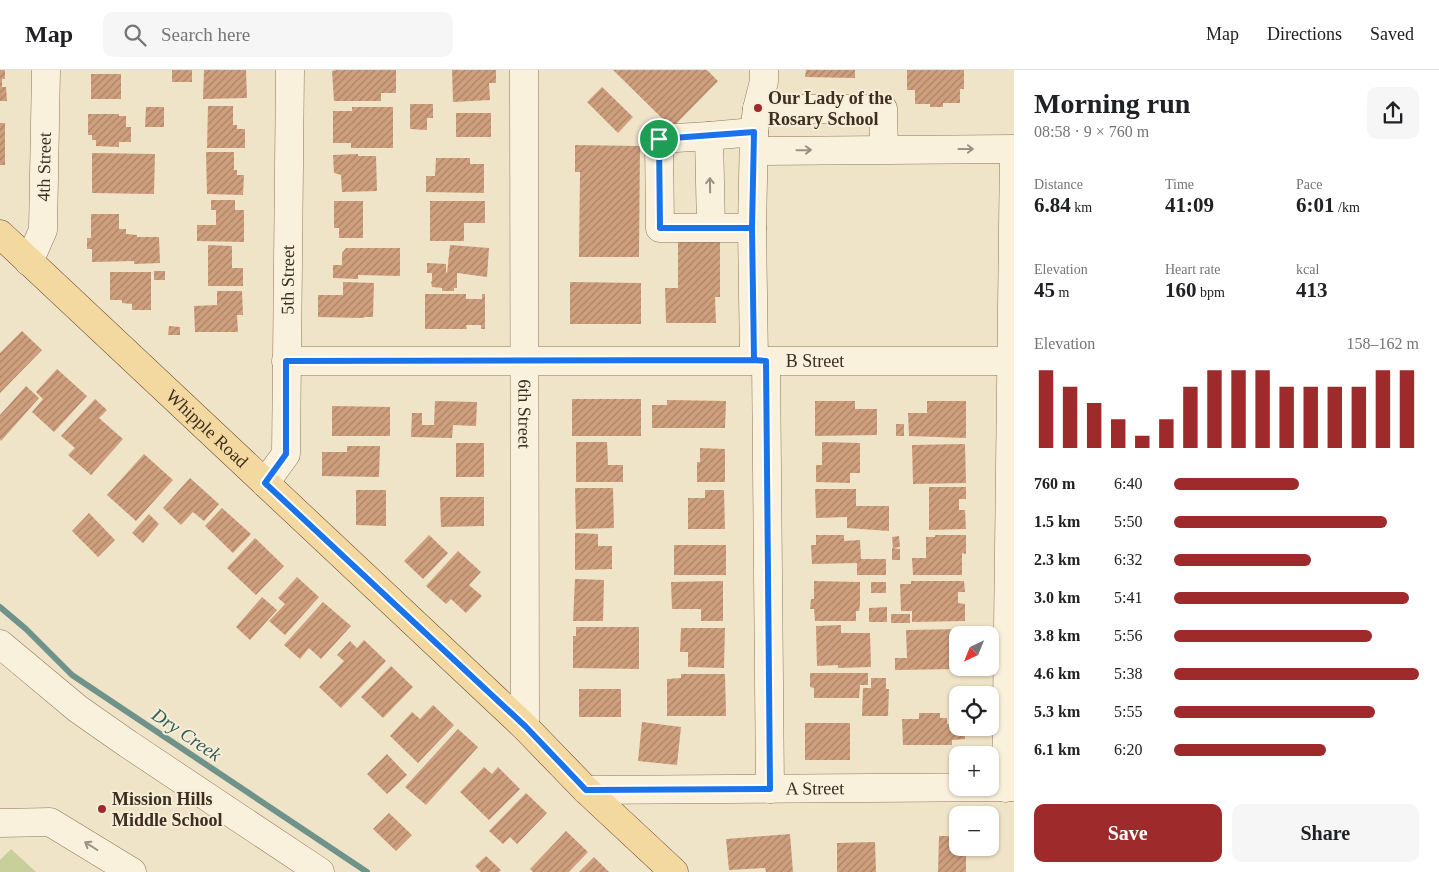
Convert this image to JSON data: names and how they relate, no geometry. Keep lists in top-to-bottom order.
{
  "streets": {
    "main road": ["Whipple Road"],
    "street": [
      "4th Street",
      "5th Street",
      "B Street",
      "6th Street",
      "A Street"
    ]
  },
  "crossings": [
    ["4th Street", "Whipple Road"],
    ["5th Street", "B Street"],
    ["5th Street", "Whipple Road"],
    ["B Street", "6th Street"],
    ["6th Street", "Whipple Road"],
    ["Whipple Road", "A Street"]
  ],
  "water": ["Dry Creek"],
  "places": ["Our Lady of the Rosary School", "Mission Hills Middle School"],
  "north": "bottom left",
  "page": {
    "header": "Map",
    "search": "Search here",
    "nav": ["Map", "Directions", "Saved"],
    "heading": ["Morning run", "08:58 · 9 × 760 m"],
    "stats": [
      ["Distance", "6.84 km"],
      ["Time", "41:09"],
      ["Pace", "6:01 /km"],
      ["Elevation", "45 m"],
      ["Heart rate", "160 bpm"],
      ["kcal", "413"]
    ],
    "chart": ["Elevation", "158–162 m"],
    "list": [
      {
        "name": "760 m",
        "note": "6:40"
      },
      {
        "name": "1.5 km",
        "note": "5:50"
      },
      {
        "name": "2.3 km",
        "note": "6:32"
      },
      {
        "name": "3.0 km",
        "note": "5:41"
      },
      {
        "name": "3.8 km",
        "note": "5:56"
      },
      {
        "name": "4.6 km",
        "note": "5:38"
      },
      {
        "name": "5.3 km",
        "note": "5:55"
      },
      {
        "name": "6.1 km",
        "note": "6:20"
      }
    ],
    "map_buttons": ["+", "−"],
    "buttons": ["Save", "Share"]
  }
}
